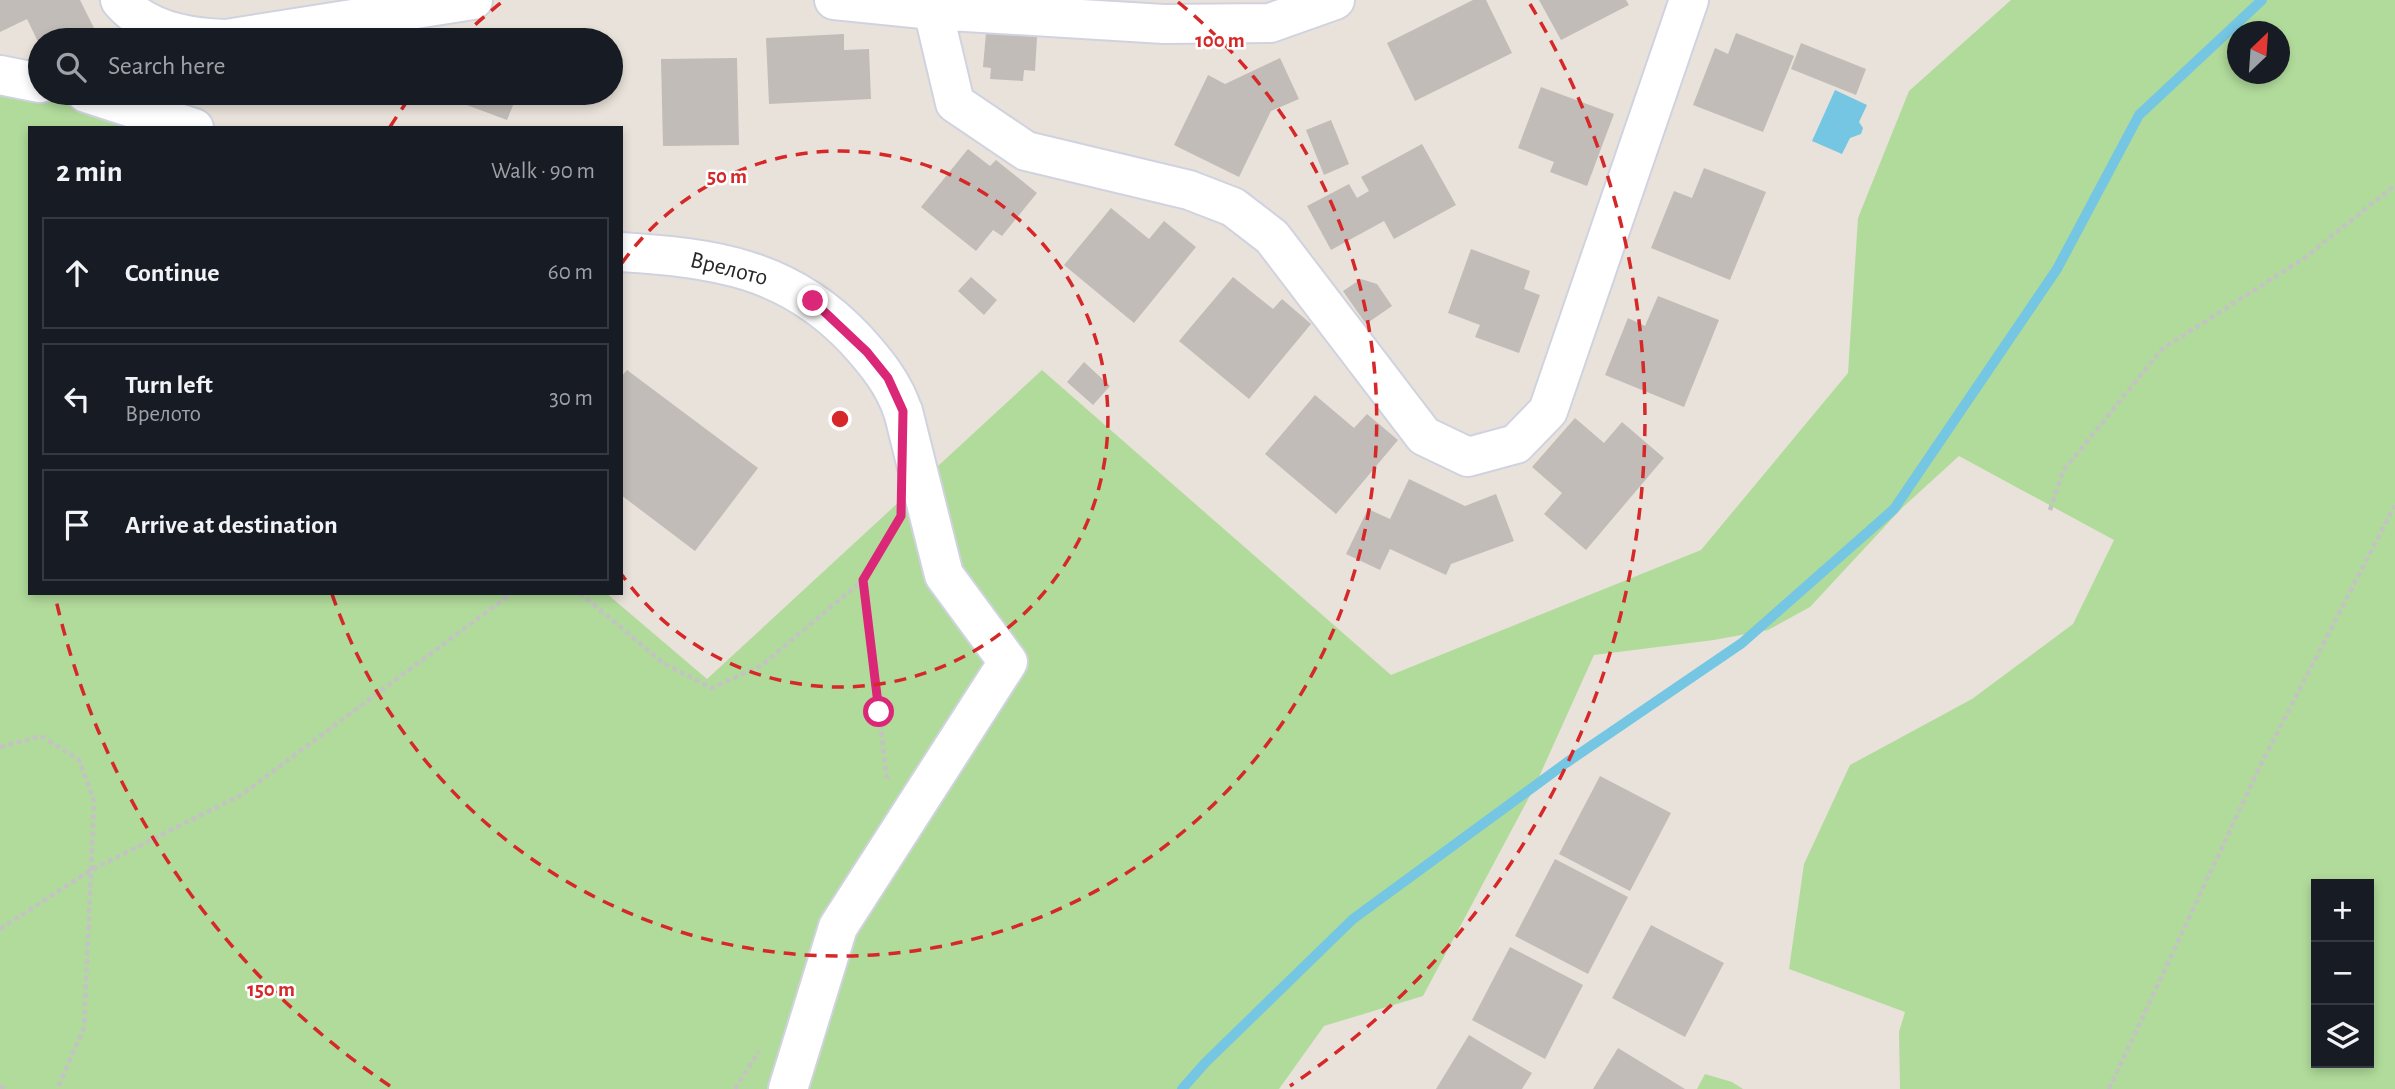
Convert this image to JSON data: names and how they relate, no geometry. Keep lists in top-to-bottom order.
{
  "streets": {
    "street": ["Врелото"]
  },
  "north": "top right",
  "page": {
    "search": "Search here",
    "heading": ["2 min", "Walk · 90 m"],
    "list": [
      ["Continue", "60 m"],
      ["Turn left", "Врелото", "30 m"],
      "Arrive at destination"
    ],
    "map_buttons": ["+", "−"]
  },
  "rings": ["100 m", "50 m", "150 m"]
}
